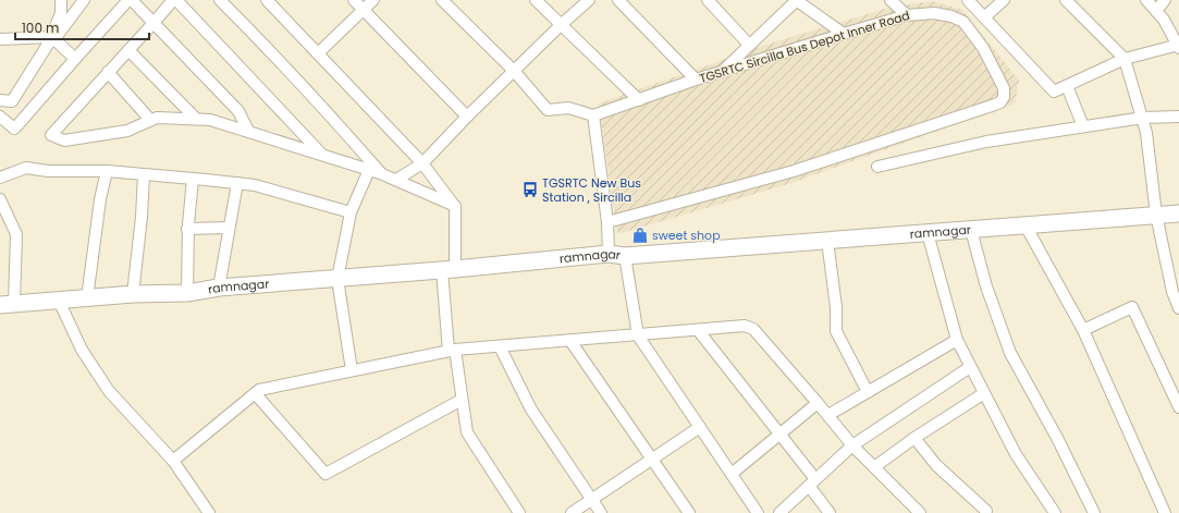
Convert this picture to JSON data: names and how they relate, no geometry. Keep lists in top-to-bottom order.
{
  "streets": {
    "main road": ["ramnagar"],
    "street": ["TGSRTC Sircilla Bus Depot Inner Road"]
  },
  "places": {
    "bus stop": ["TGSRTC New Bus Station , Sircilla"],
    "shop": ["sweet shop"]
  },
  "scale_bar": "100 m"
}
